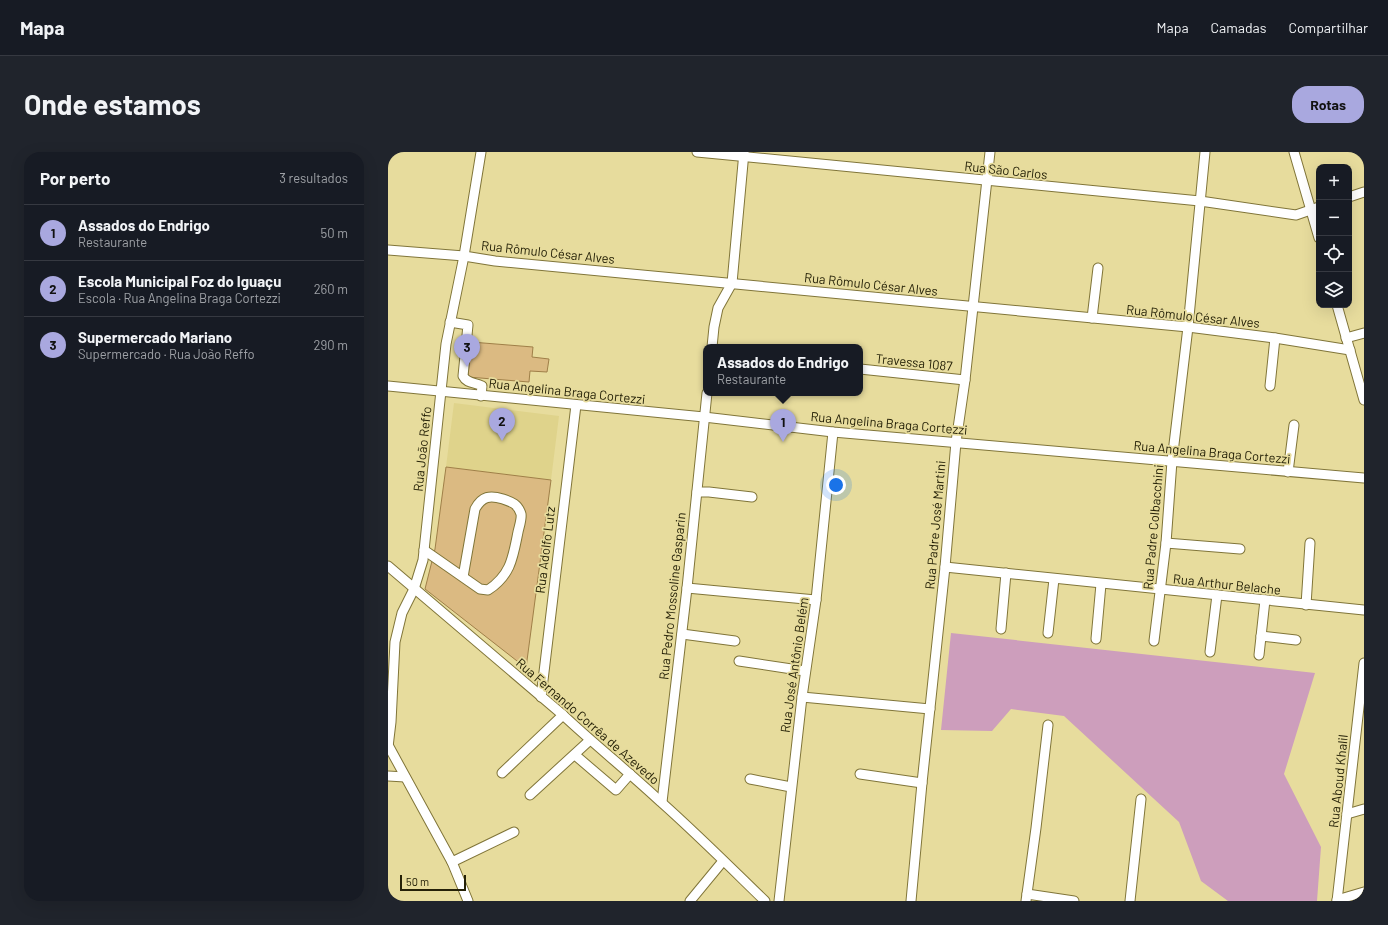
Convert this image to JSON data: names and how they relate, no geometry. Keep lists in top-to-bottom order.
{
  "streets": {
    "street": [
      "Rua São Carlos",
      "Rua Rômulo César Alves",
      "Travessa 1087",
      "Rua Angelina Braga Cortezzi",
      "Rua João Reffo",
      "Rua Padre José Martini",
      "Rua Padre Colbacchini",
      "Rua Adolfo Lutz",
      "Rua Arthur Belache",
      "Rua Pedro Mossoline Gasparin",
      "Rua José Antônio Belém",
      "Rua Fernando Corrêa de Azevedo",
      "Rua Aboud Khalil"
    ]
  },
  "crossings": [
    ["Rua São Carlos", "Rua Padre José Martini"],
    ["Rua São Carlos", "Rua Padre Colbacchini"],
    ["Rua Rômulo César Alves", "Rua João Reffo"],
    ["Rua Rômulo César Alves", "Rua Padre José Martini"],
    ["Rua Rômulo César Alves", "Rua Padre Colbacchini"],
    ["Travessa 1087", "Rua Padre José Martini"],
    ["Rua Angelina Braga Cortezzi", "Rua João Reffo"],
    ["Rua Angelina Braga Cortezzi", "Rua Padre José Martini"],
    ["Rua Angelina Braga Cortezzi", "Rua Padre Colbacchini"],
    ["Rua Angelina Braga Cortezzi", "Rua Adolfo Lutz"],
    ["Rua Angelina Braga Cortezzi", "Rua Pedro Mossoline Gasparin"],
    ["Rua Angelina Braga Cortezzi", "Rua José Antônio Belém"],
    ["Rua João Reffo", "Rua Fernando Corrêa de Azevedo"],
    ["Rua Padre José Martini", "Rua Arthur Belache"],
    ["Rua Padre Colbacchini", "Rua Arthur Belache"],
    ["Rua Adolfo Lutz", "Rua Fernando Corrêa de Azevedo"],
    ["Rua Pedro Mossoline Gasparin", "Rua Fernando Corrêa de Azevedo"]
  ],
  "scale_bar": "50 m",
  "page": {
    "header": "Mapa",
    "nav": ["Mapa", "Camadas", "Compartilhar"],
    "buttons": "Rotas",
    "title": "Onde estamos",
    "heading": ["Por perto", "3 resultados"],
    "map_buttons": ["+", "−"],
    "list": [
      {
        "mark": "1",
        "name": "Assados do Endrigo",
        "note": "Restaurante",
        "value": "50 m"
      },
      {
        "mark": "2",
        "name": "Escola Municipal Foz do Iguaçu",
        "note": "Escola · Rua Angelina Braga Cortezzi",
        "value": "260 m"
      },
      {
        "mark": "3",
        "name": "Supermercado Mariano",
        "note": "Supermercado · Rua João Reffo",
        "value": "290 m"
      }
    ],
    "pins": ["3", "2", "1"],
    "popup": ["Assados do Endrigo", "Restaurante"],
    "scale": "50 m"
  }
}
